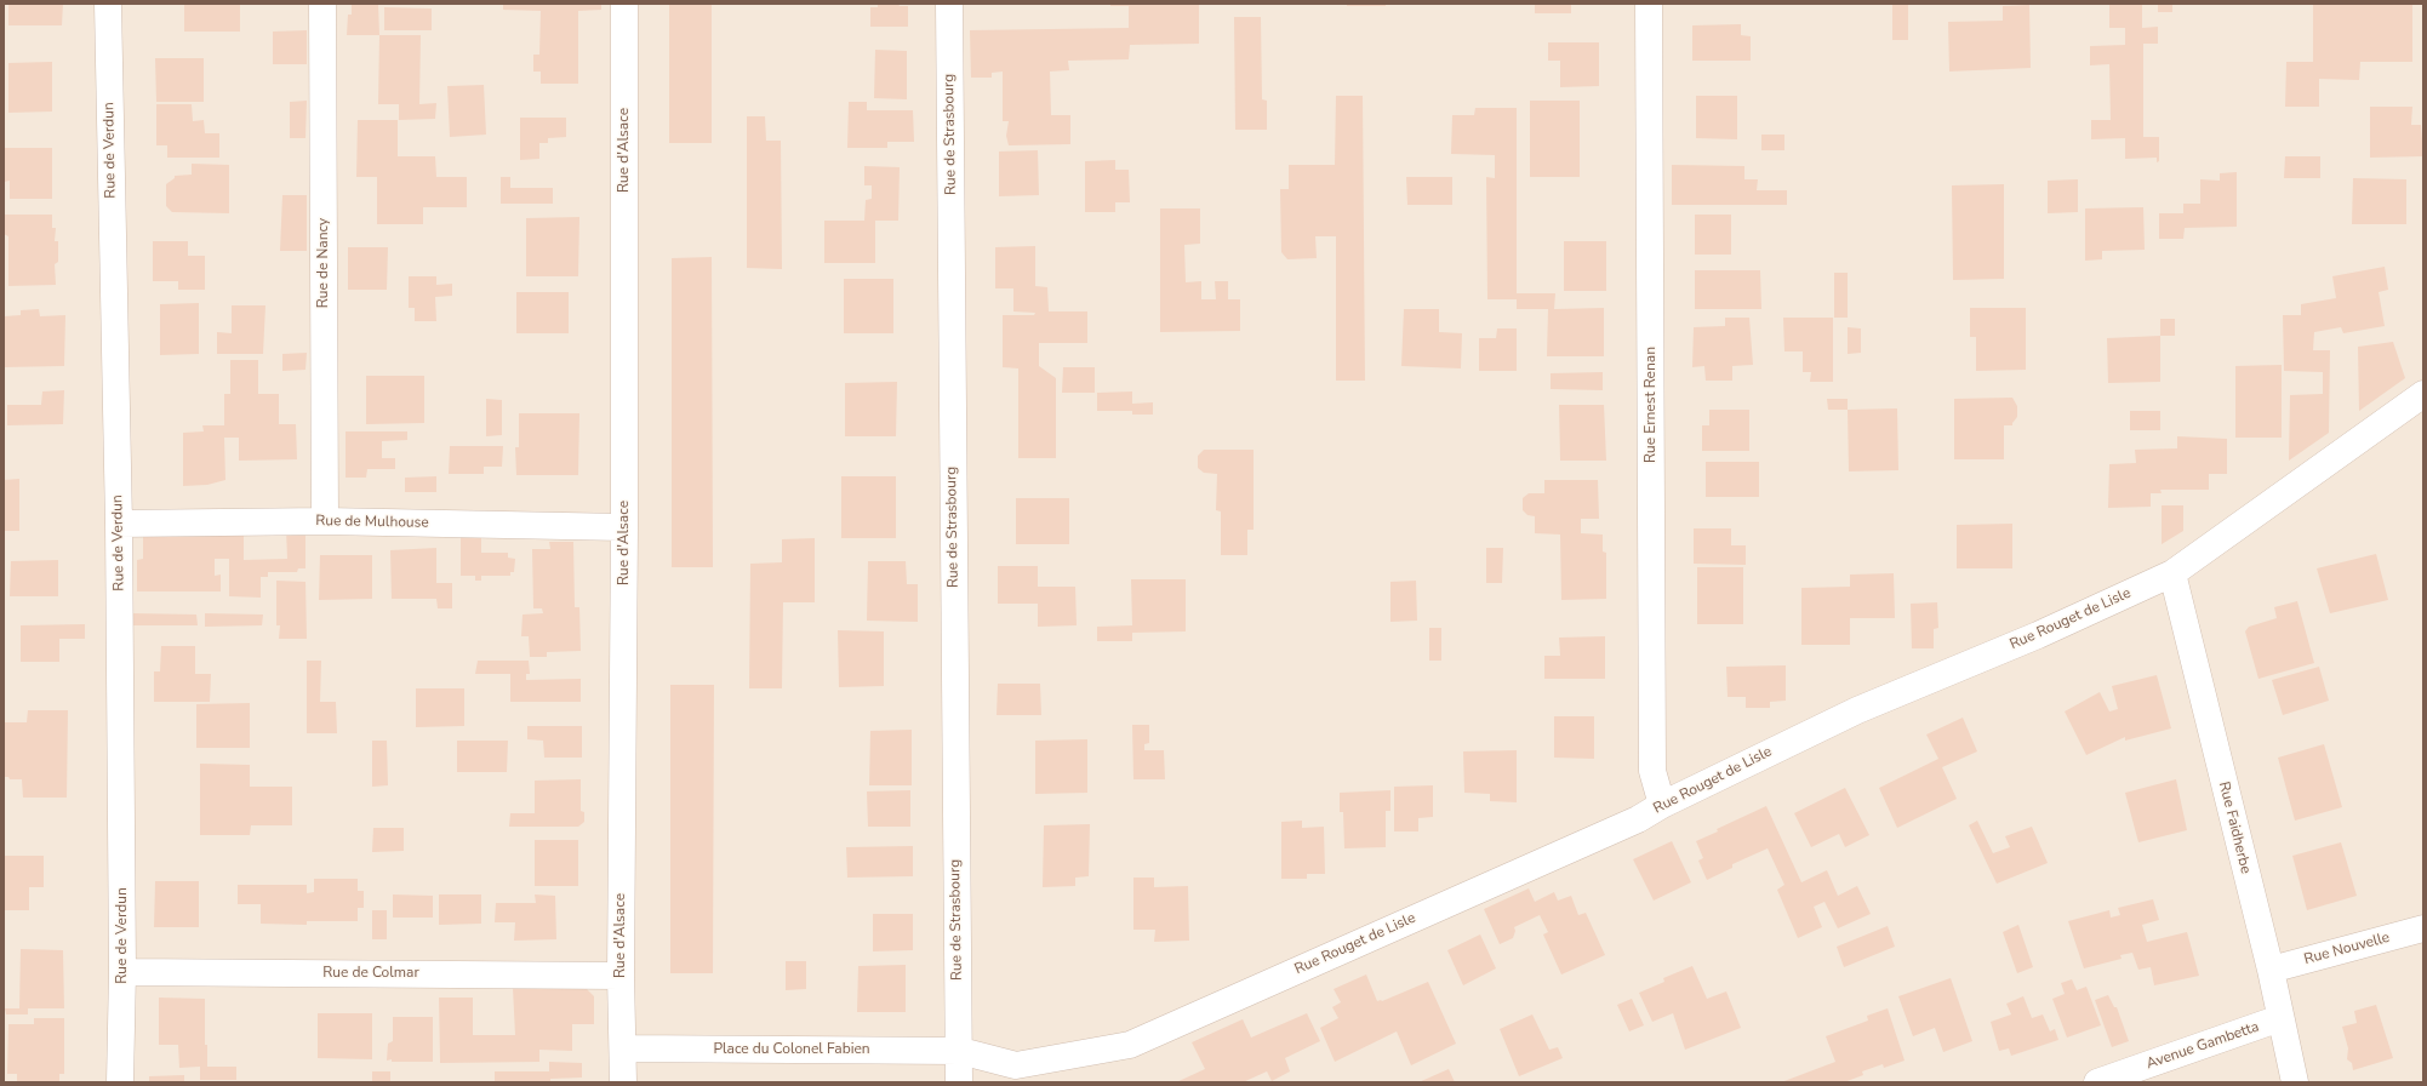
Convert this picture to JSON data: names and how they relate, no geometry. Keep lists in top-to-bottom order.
{
  "streets": {
    "street": [
      "Rue de Strasbourg",
      "Rue de Verdun",
      "Rue d'Alsace",
      "Rue de Nancy",
      "Rue Ernest Renan",
      "Rue de Mulhouse",
      "Rue Rouget de Lisle",
      "Rue Faidherbe",
      "Rue Nouvelle",
      "Rue de Colmar",
      "Avenue Gambetta",
      "Place du Colonel Fabien"
    ]
  },
  "crossings": [
    ["Rue de Strasbourg", "Rue Rouget de Lisle"],
    ["Rue de Strasbourg", "Place du Colonel Fabien"],
    ["Rue de Verdun", "Rue de Mulhouse"],
    ["Rue de Verdun", "Rue de Colmar"],
    ["Rue d'Alsace", "Rue de Mulhouse"],
    ["Rue d'Alsace", "Rue de Colmar"],
    ["Rue d'Alsace", "Place du Colonel Fabien"],
    ["Rue de Nancy", "Rue de Mulhouse"],
    ["Rue Ernest Renan", "Rue Rouget de Lisle"],
    ["Rue Rouget de Lisle", "Rue Faidherbe"],
    ["Rue Rouget de Lisle", "Place du Colonel Fabien"],
    ["Rue Faidherbe", "Rue Nouvelle"],
    ["Rue Faidherbe", "Avenue Gambetta"]
  ]
}
